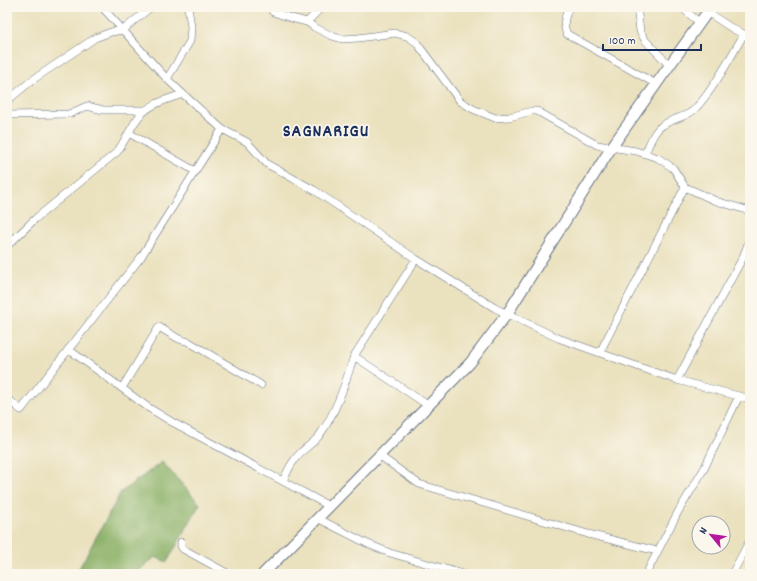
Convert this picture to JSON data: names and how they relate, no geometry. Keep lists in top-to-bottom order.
{
  "districts": ["SAGNARIGU"],
  "scale_bar": "100 m",
  "north": "top left"
}
